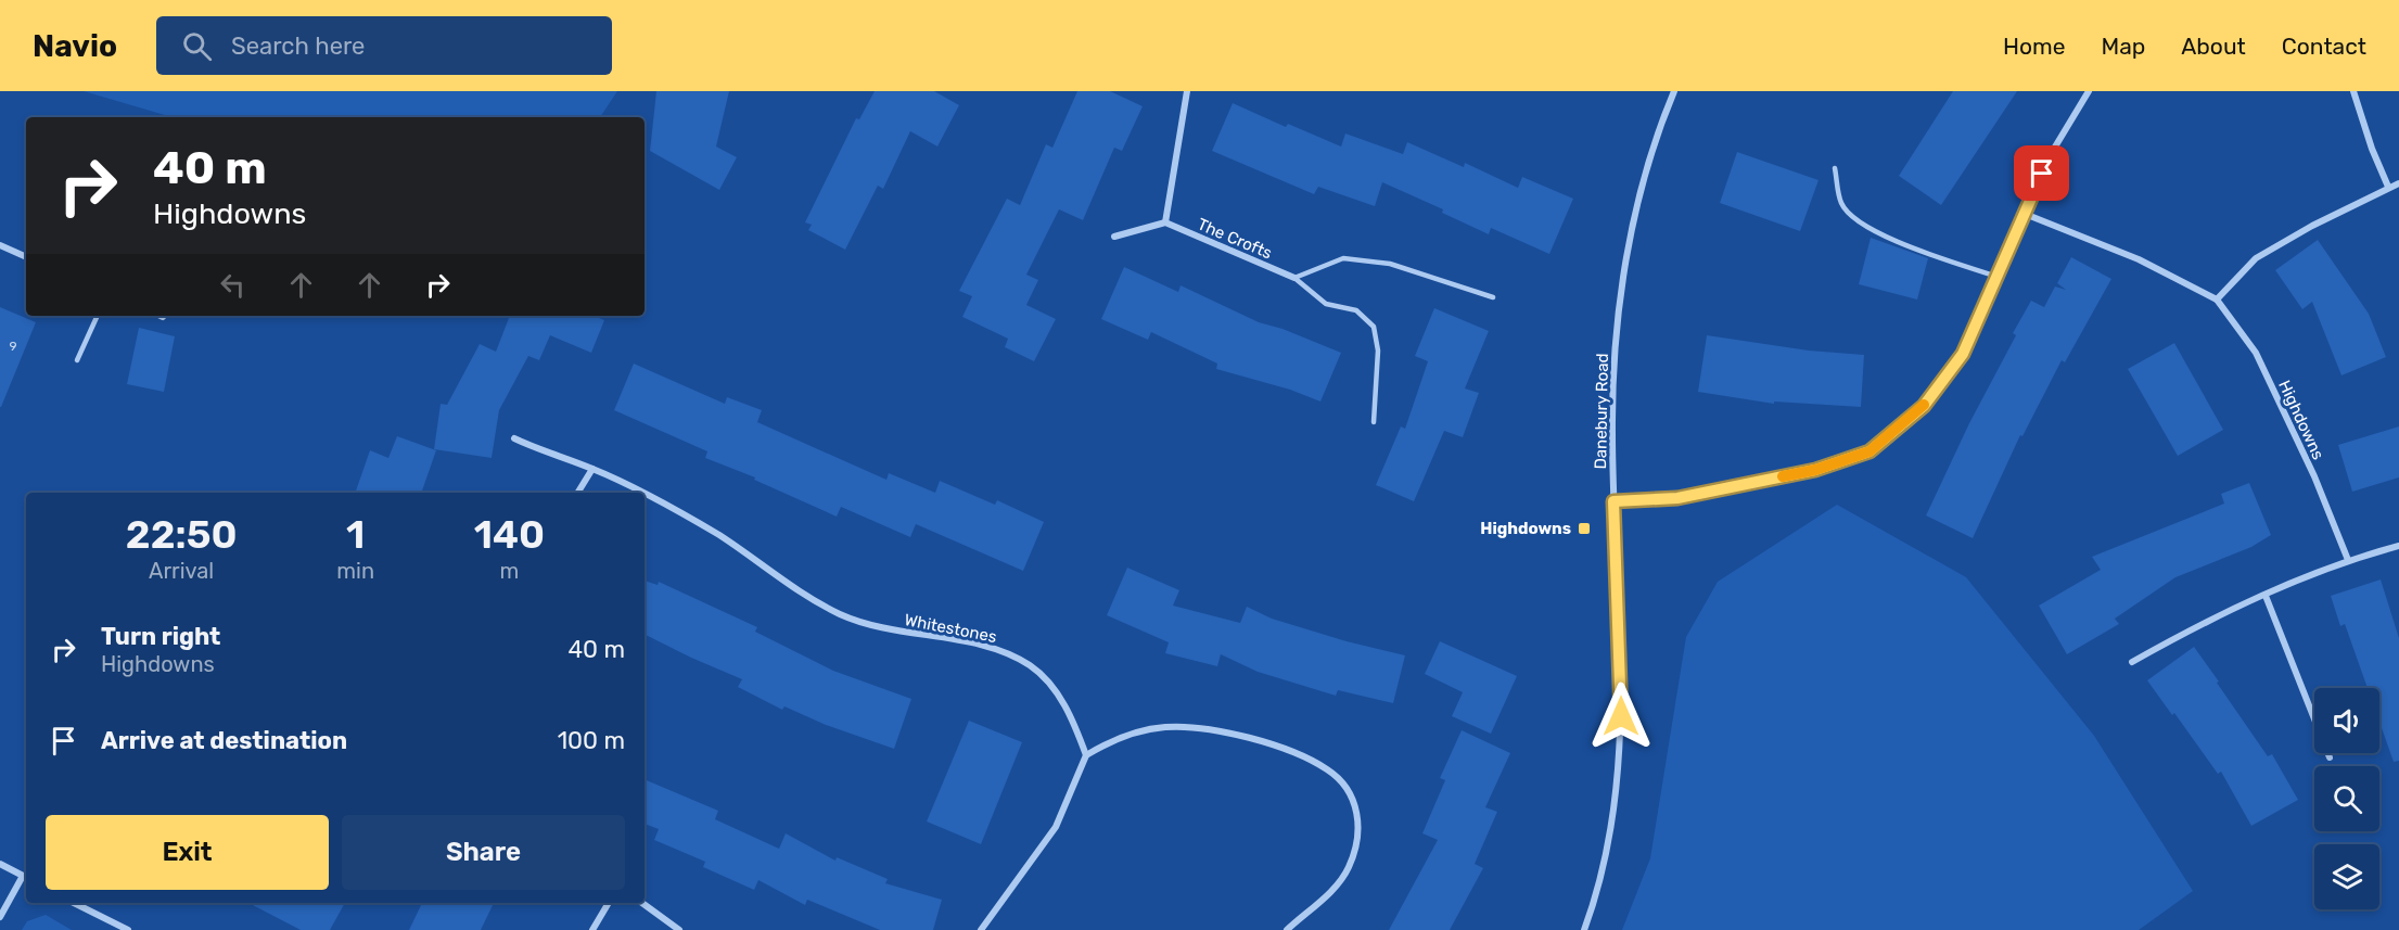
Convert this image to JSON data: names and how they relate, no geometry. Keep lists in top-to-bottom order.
{
  "streets": {
    "street": [
      "The Crofts",
      "Danebury Road",
      "Highdowns",
      "Whitestones"
    ]
  },
  "places": {
    "transit": ["Highdowns"]
  },
  "house_numbers": ["9"],
  "page": {
    "header": "Navio",
    "search": "Search here",
    "nav": [
      "Home",
      "Map",
      "About",
      "Contact"
    ],
    "turn": ["40 m", "Highdowns"],
    "eta": [
      "22:50",
      "Arrival",
      "1",
      "min",
      "140",
      "m"
    ],
    "list": [
      {
        "name": "Turn right",
        "note": "Highdowns",
        "value": "40 m"
      },
      {
        "name": "Arrive at destination",
        "value": "100 m"
      }
    ],
    "buttons": ["Exit", "Share"]
  }
}
